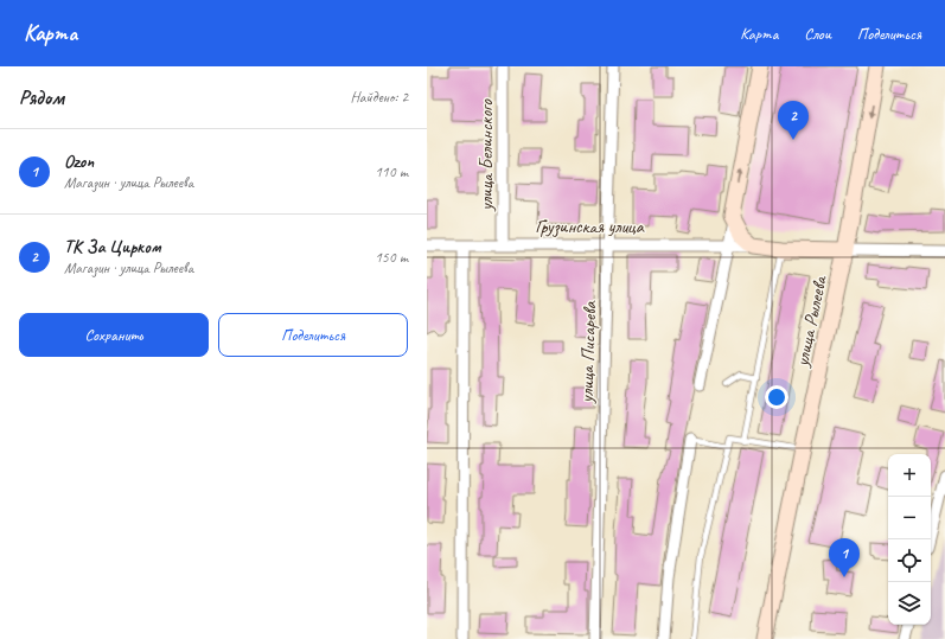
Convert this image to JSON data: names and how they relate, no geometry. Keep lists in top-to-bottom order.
{
  "streets": {
    "street": [
      "улица Белинского",
      "Грузинская улица",
      "улица Рылеева",
      "улица Писарева"
    ]
  },
  "crossings": [
    ["улица Белинского", "Грузинская улица"],
    ["Грузинская улица", "улица Рылеева"],
    ["Грузинская улица", "улица Писарева"]
  ],
  "page": {
    "header": "Карта",
    "nav": ["Карта", "Слои", "Поделиться"],
    "heading": ["Рядом", "Найдено: 2"],
    "pins": ["2", "1"],
    "list": [
      {
        "mark": "1",
        "name": "Ozon",
        "note": "Магазин · улица Рылеева",
        "value": "110 m"
      },
      {
        "mark": "2",
        "name": "ТК За Цирком",
        "note": "Магазин · улица Рылеева",
        "value": "150 m"
      }
    ],
    "buttons": ["Сохранить", "Поделиться"],
    "map_buttons": ["+", "−"]
  }
}
